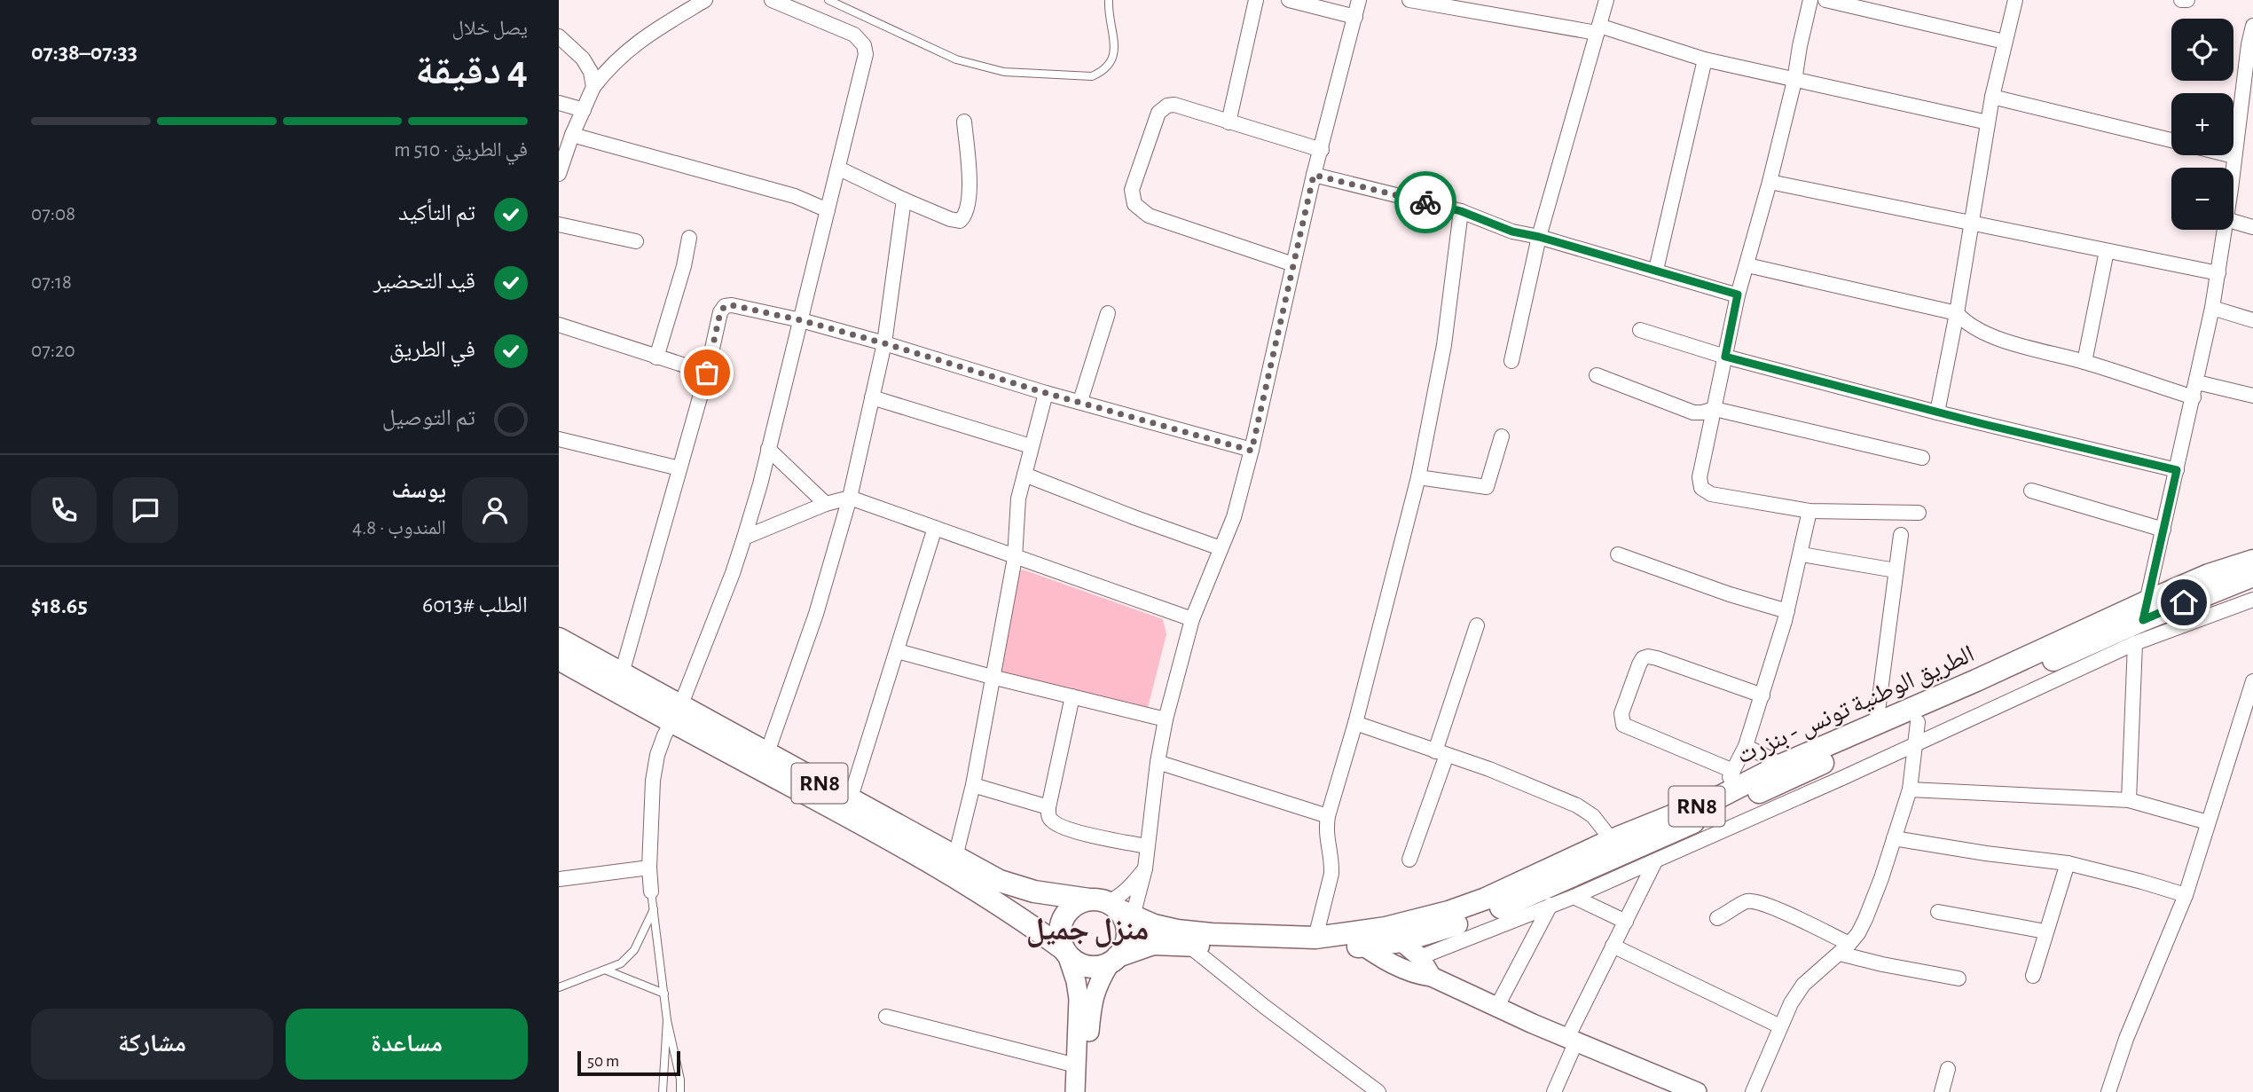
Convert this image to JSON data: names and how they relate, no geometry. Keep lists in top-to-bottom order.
{
  "streets": {
    "main road": ["الطريق الوطنية تونس - بنزرت", "RN8"]
  },
  "crossings": [
    ["الطريق الوطنية تونس - بنزرت", "RN8"]
  ],
  "districts": ["منزل جميل"],
  "scale_bar": "50 m",
  "page": {
    "heading": ["4 دقيقة", "يصل خلال", "07:33–07:38"],
    "panel": [
      "يوسف",
      "المندوب · 4.8",
      "الطلب #6013",
      "$18.65"
    ],
    "map_buttons": ["+", "−"],
    "bar": "في الطريق · 510 m",
    "list": [
      ["تم التأكيد", "07:08"],
      ["قيد التحضير", "07:18"],
      ["في الطريق", "07:20"],
      "تم التوصيل"
    ],
    "buttons": ["مساعدة", "مشاركة"],
    "scale": "50 m"
  }
}
